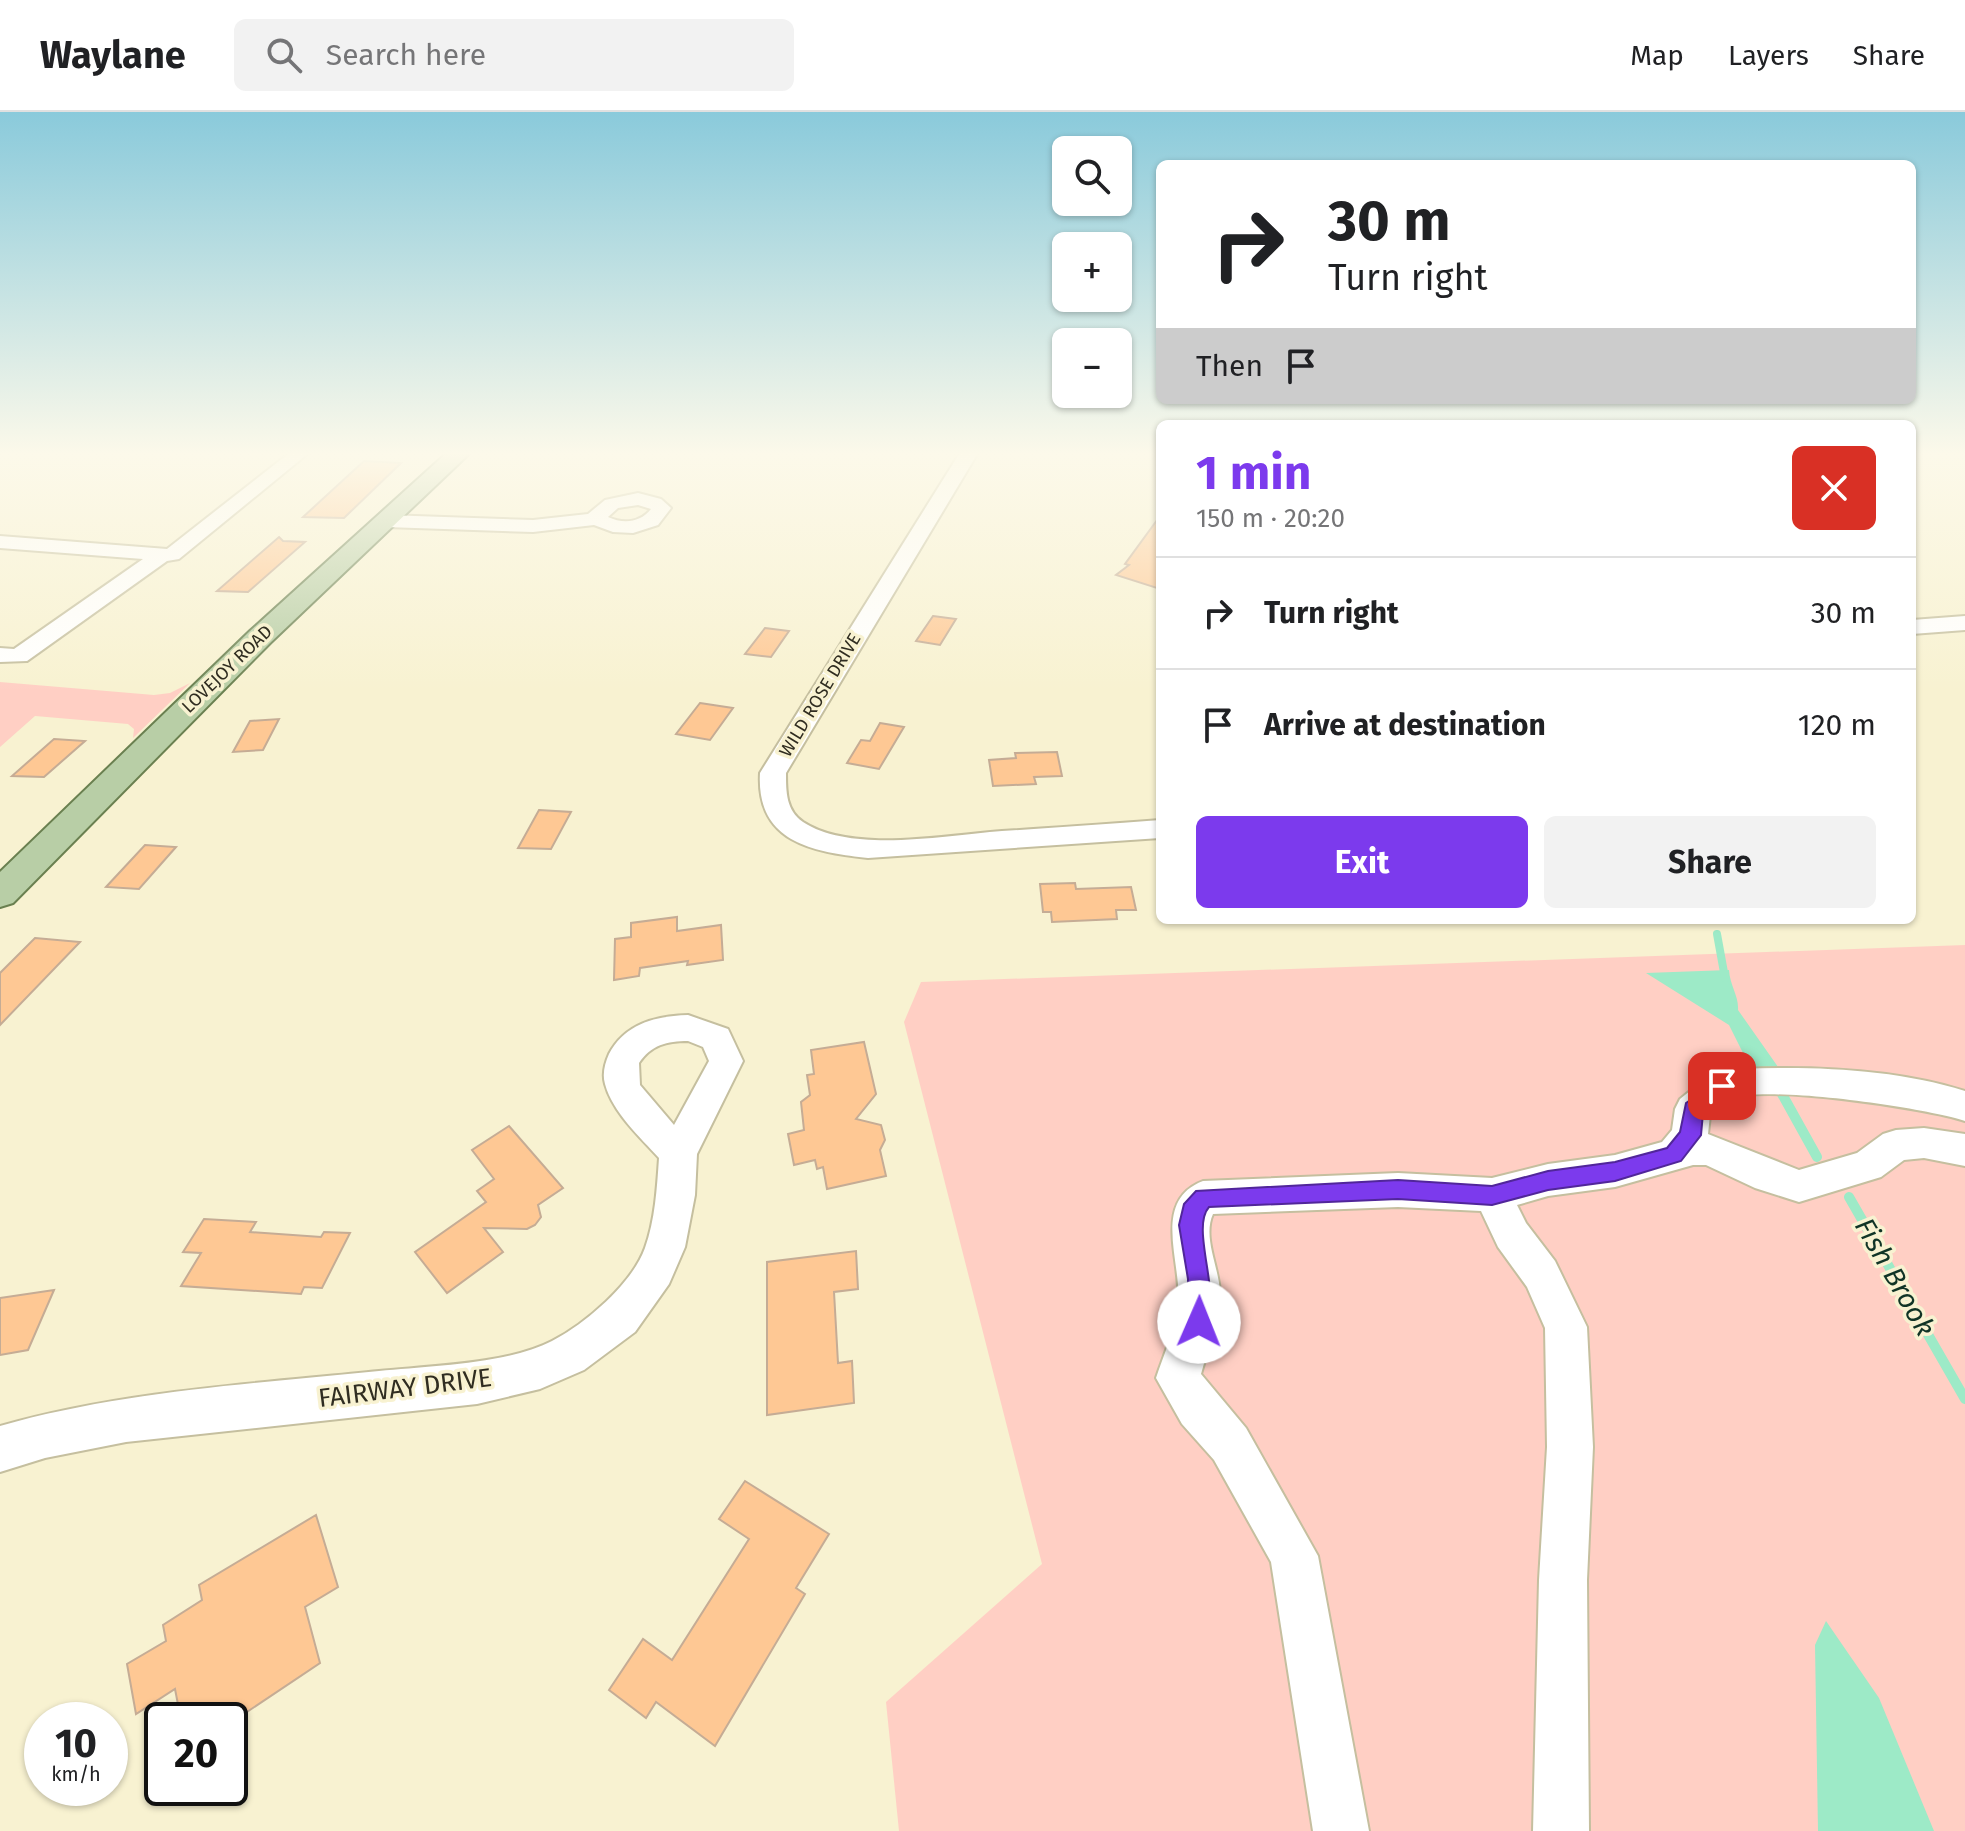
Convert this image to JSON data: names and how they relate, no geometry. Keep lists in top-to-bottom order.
{
  "streets": {
    "main road": ["LOVEJOY ROAD"],
    "street": ["WILD ROSE DRIVE", "FAIRWAY DRIVE"]
  },
  "water": ["Fish Brook"],
  "page": {
    "header": "Waylane",
    "search": "Search here",
    "nav": ["Map", "Layers", "Share"],
    "map_buttons": ["+", "−"],
    "turn": ["30 m", "Turn right"],
    "then": "Then",
    "heading": ["1 min", "150 m · 20:20"],
    "list": [
      {
        "name": "Turn right",
        "value": "30 m"
      },
      {
        "name": "Arrive at destination",
        "value": "120 m"
      }
    ],
    "buttons": ["Exit", "Share"],
    "speed": "10 km/h",
    "limit": "20"
  }
}
